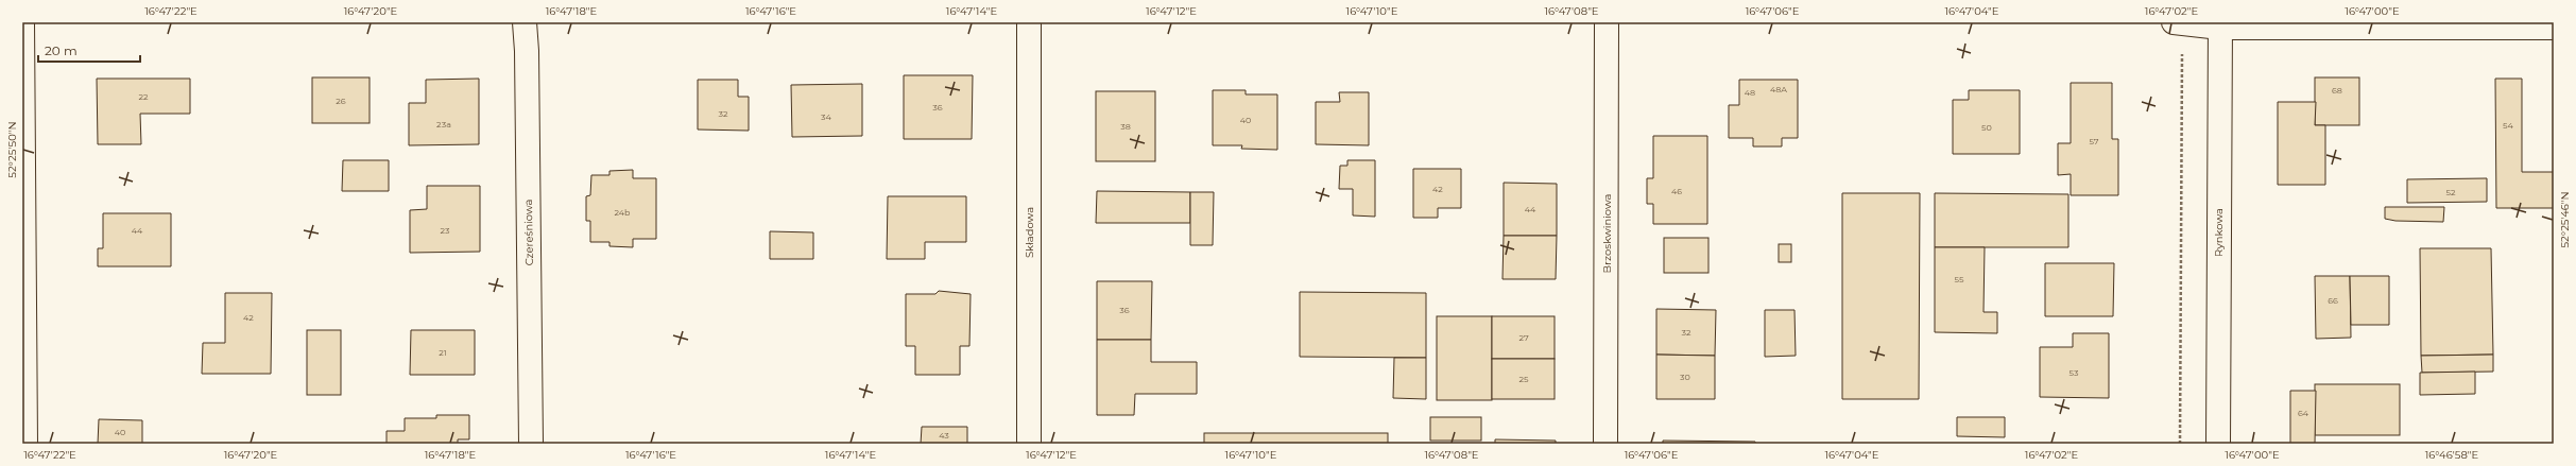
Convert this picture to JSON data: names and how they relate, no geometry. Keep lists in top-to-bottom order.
{
  "streets": {
    "street": [
      "Czereśniowa",
      "Składowa",
      "Rynkowa",
      "Brzoskwiniowa"
    ]
  },
  "house_numbers": [
    "48A",
    "68",
    "48",
    "22",
    "26",
    "36",
    "32",
    "34",
    "40",
    "23a",
    "54",
    "38",
    "50",
    "57",
    "42",
    "46",
    "52",
    "44",
    "24b",
    "44",
    "23",
    "55",
    "66",
    "36",
    "42",
    "32",
    "27",
    "21",
    "53",
    "30",
    "25",
    "64",
    "40",
    "43"
  ],
  "scale_bar": "20 m",
  "coordinates": [
    "16°47'22\"E",
    "16°47'20\"E",
    "16°47'18\"E",
    "16°47'16\"E",
    "16°47'14\"E",
    "16°47'12\"E",
    "16°47'10\"E",
    "16°47'08\"E",
    "16°47'06\"E",
    "16°47'04\"E",
    "16°47'02\"E",
    "16°47'00\"E",
    "52°25'50\"N",
    "52°25'46\"N",
    "16°46'58\"E"
  ]
}
